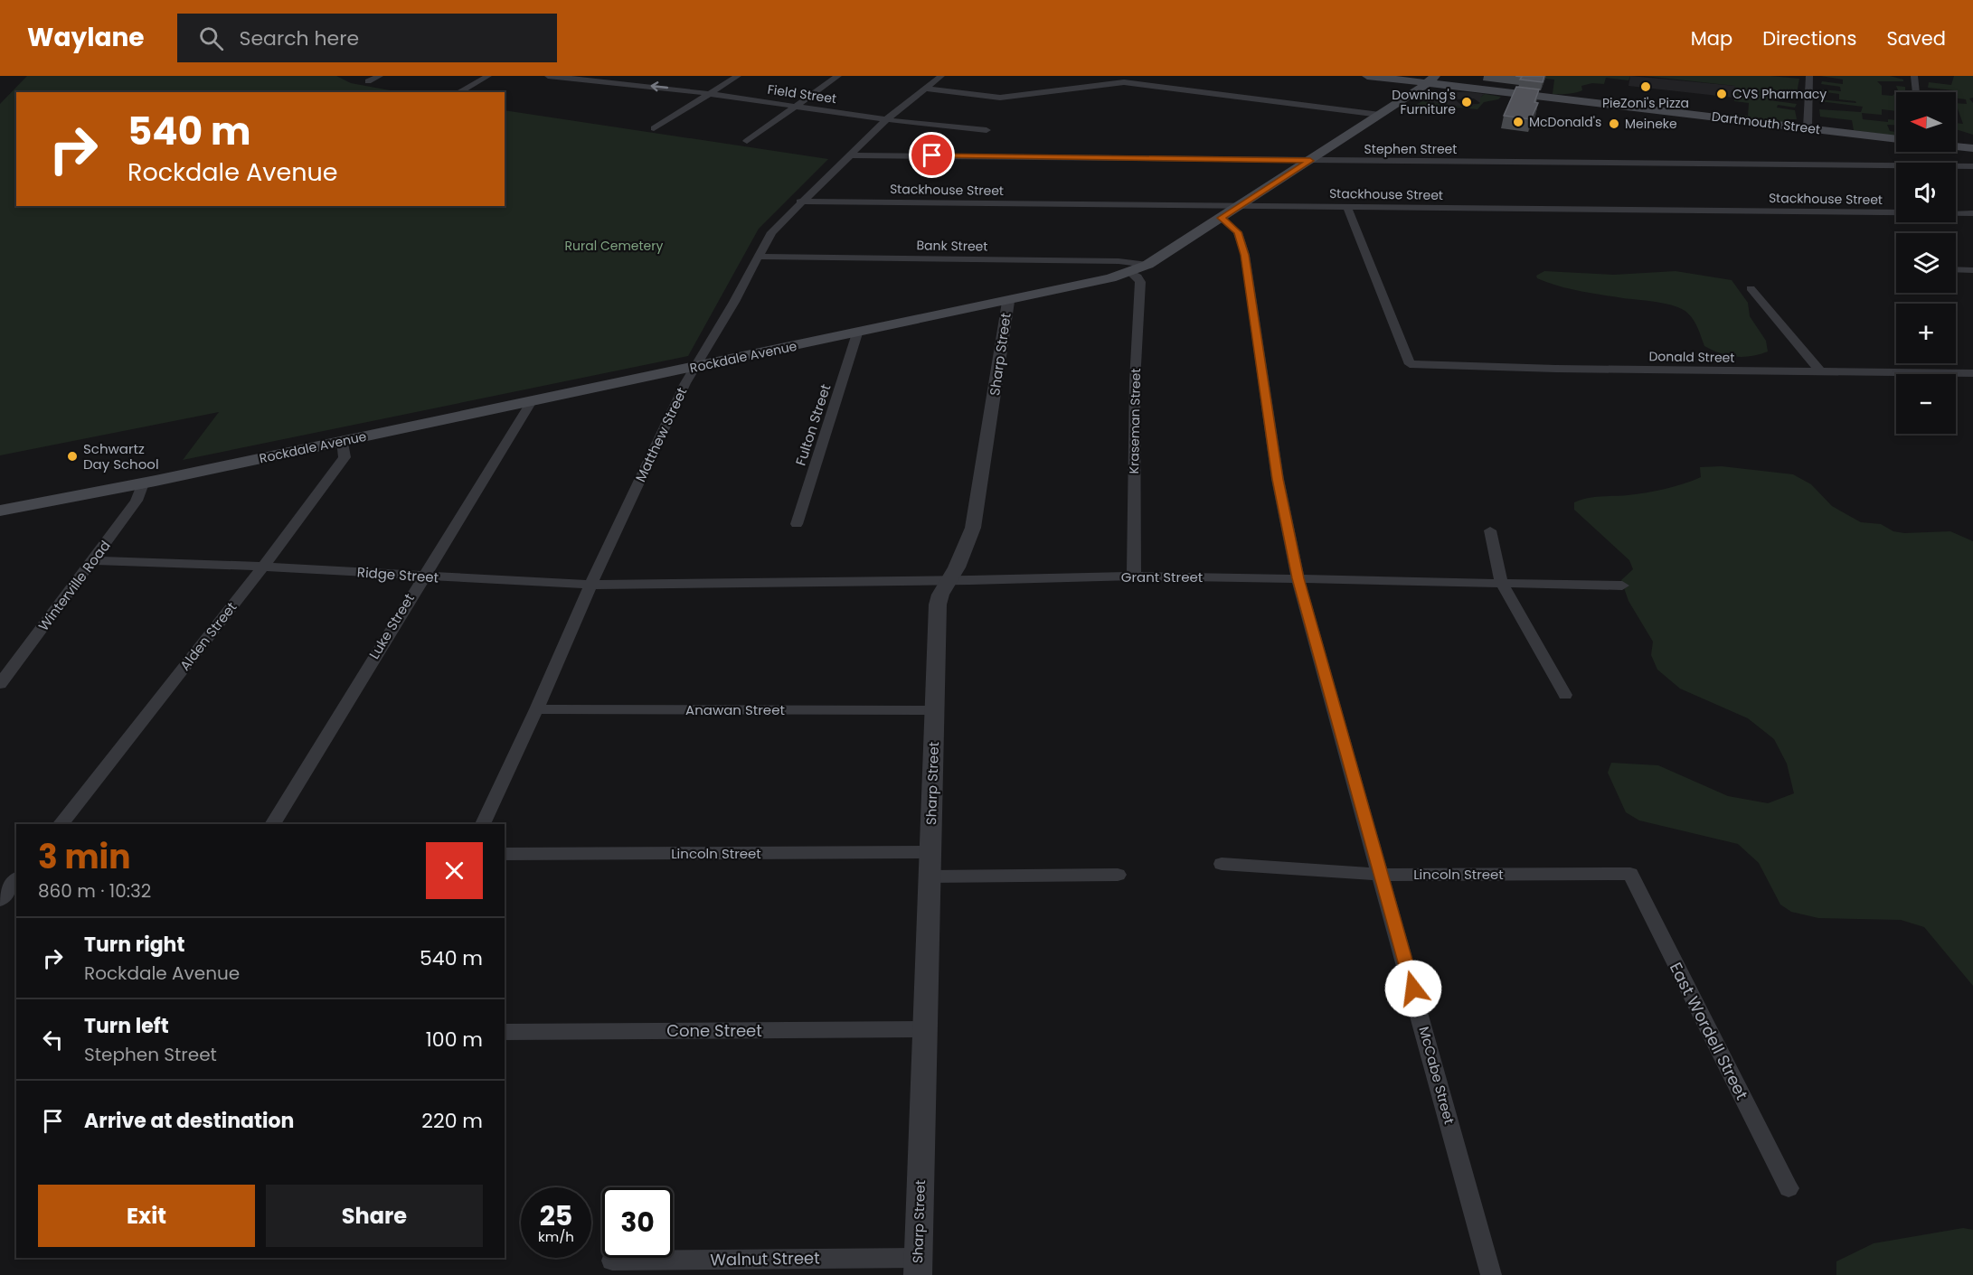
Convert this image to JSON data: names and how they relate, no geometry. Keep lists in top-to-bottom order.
{
  "streets": {
    "main road": ["Dartmouth Street", "Rockdale Avenue"],
    "street": [
      "Field Street",
      "Stephen Street",
      "Stackhouse Street",
      "Bank Street",
      "Sharp Street",
      "Donald Street",
      "Kraseman Street",
      "Fulton Street",
      "Matthew Street",
      "Ridge Street",
      "Grant Street",
      "Winterville Road",
      "Luke Street",
      "Alden Street",
      "Anawan Street",
      "Lincoln Street",
      "Cone Street",
      "East Wordell Street",
      "McCabe Street",
      "Walnut Street"
    ]
  },
  "crossings": [
    ["Field Street", "Matthew Street"],
    ["Dartmouth Street", "Rockdale Avenue"],
    ["Stephen Street", "Rockdale Avenue"],
    ["Stephen Street", "Matthew Street"],
    ["Stackhouse Street", "Rockdale Avenue"],
    ["Stackhouse Street", "Donald Street"],
    ["Stackhouse Street", "Matthew Street"],
    ["Bank Street", "Rockdale Avenue"],
    ["Bank Street", "Matthew Street"],
    ["Sharp Street", "Rockdale Avenue"],
    ["Sharp Street", "Grant Street"],
    ["Sharp Street", "Anawan Street"],
    ["Sharp Street", "Lincoln Street"],
    ["Sharp Street", "Cone Street"],
    ["Sharp Street", "Walnut Street"],
    ["Rockdale Avenue", "Kraseman Street"],
    ["Rockdale Avenue", "Fulton Street"],
    ["Rockdale Avenue", "Matthew Street"],
    ["Rockdale Avenue", "Winterville Road"],
    ["Rockdale Avenue", "Luke Street"],
    ["Rockdale Avenue", "Alden Street"],
    ["Rockdale Avenue", "McCabe Street"],
    ["Kraseman Street", "Grant Street"],
    ["Matthew Street", "Ridge Street"],
    ["Matthew Street", "Anawan Street"],
    ["Ridge Street", "Grant Street"],
    ["Ridge Street", "Winterville Road"],
    ["Ridge Street", "Luke Street"],
    ["Ridge Street", "Alden Street"],
    ["Grant Street", "McCabe Street"],
    ["Lincoln Street", "East Wordell Street"],
    ["Lincoln Street", "McCabe Street"]
  ],
  "parks": ["Rural Cemetery"],
  "places": [
    "PieZoni's Pizza",
    "CVS Pharmacy",
    "Downing's Furniture",
    "McDonald's",
    "Meineke",
    "Schwartz Day School"
  ],
  "north": "left",
  "page": {
    "header": "Waylane",
    "search": "Search here",
    "nav": ["Map", "Directions", "Saved"],
    "map_buttons": ["+", "−"],
    "turn": ["540 m", "Rockdale Avenue"],
    "heading": ["3 min", "860 m · 10:32"],
    "list": [
      {
        "name": "Turn right",
        "note": "Rockdale Avenue",
        "value": "540 m"
      },
      {
        "name": "Turn left",
        "note": "Stephen Street",
        "value": "100 m"
      },
      {
        "name": "Arrive at destination",
        "value": "220 m"
      }
    ],
    "buttons": ["Exit", "Share"],
    "speed": "25 km/h",
    "limit": "30"
  }
}
